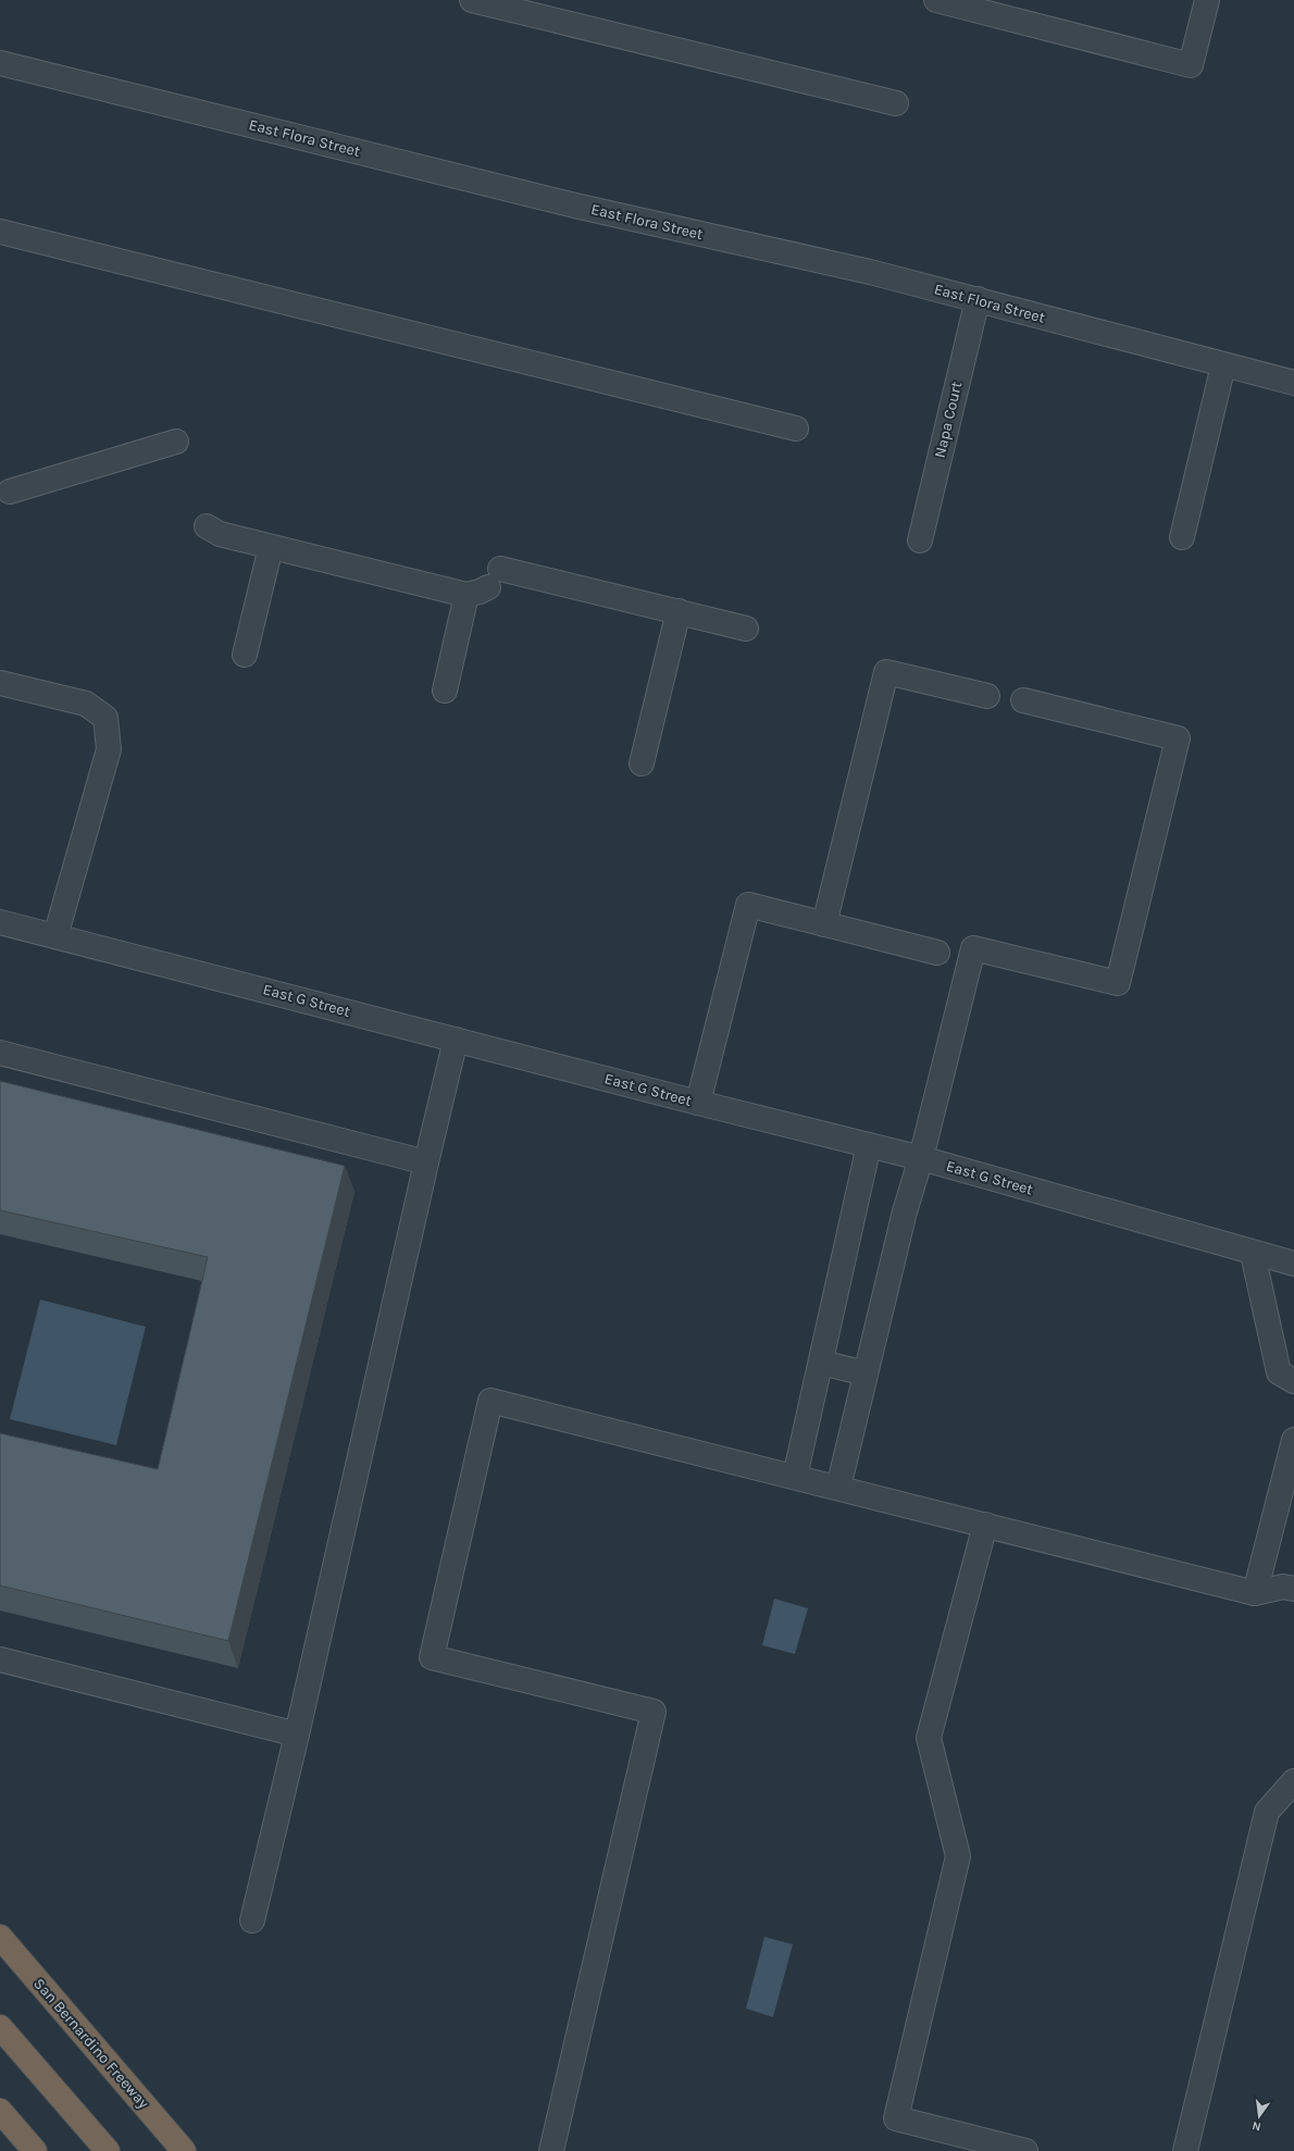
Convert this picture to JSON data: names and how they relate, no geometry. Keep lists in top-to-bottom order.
{
  "streets": {
    "highway": ["San Bernardino Freeway"],
    "street": ["East Flora Street", "Napa Court", "East G Street"]
  },
  "crossings": [
    ["East Flora Street", "Napa Court"]
  ],
  "north": "bottom"
}
